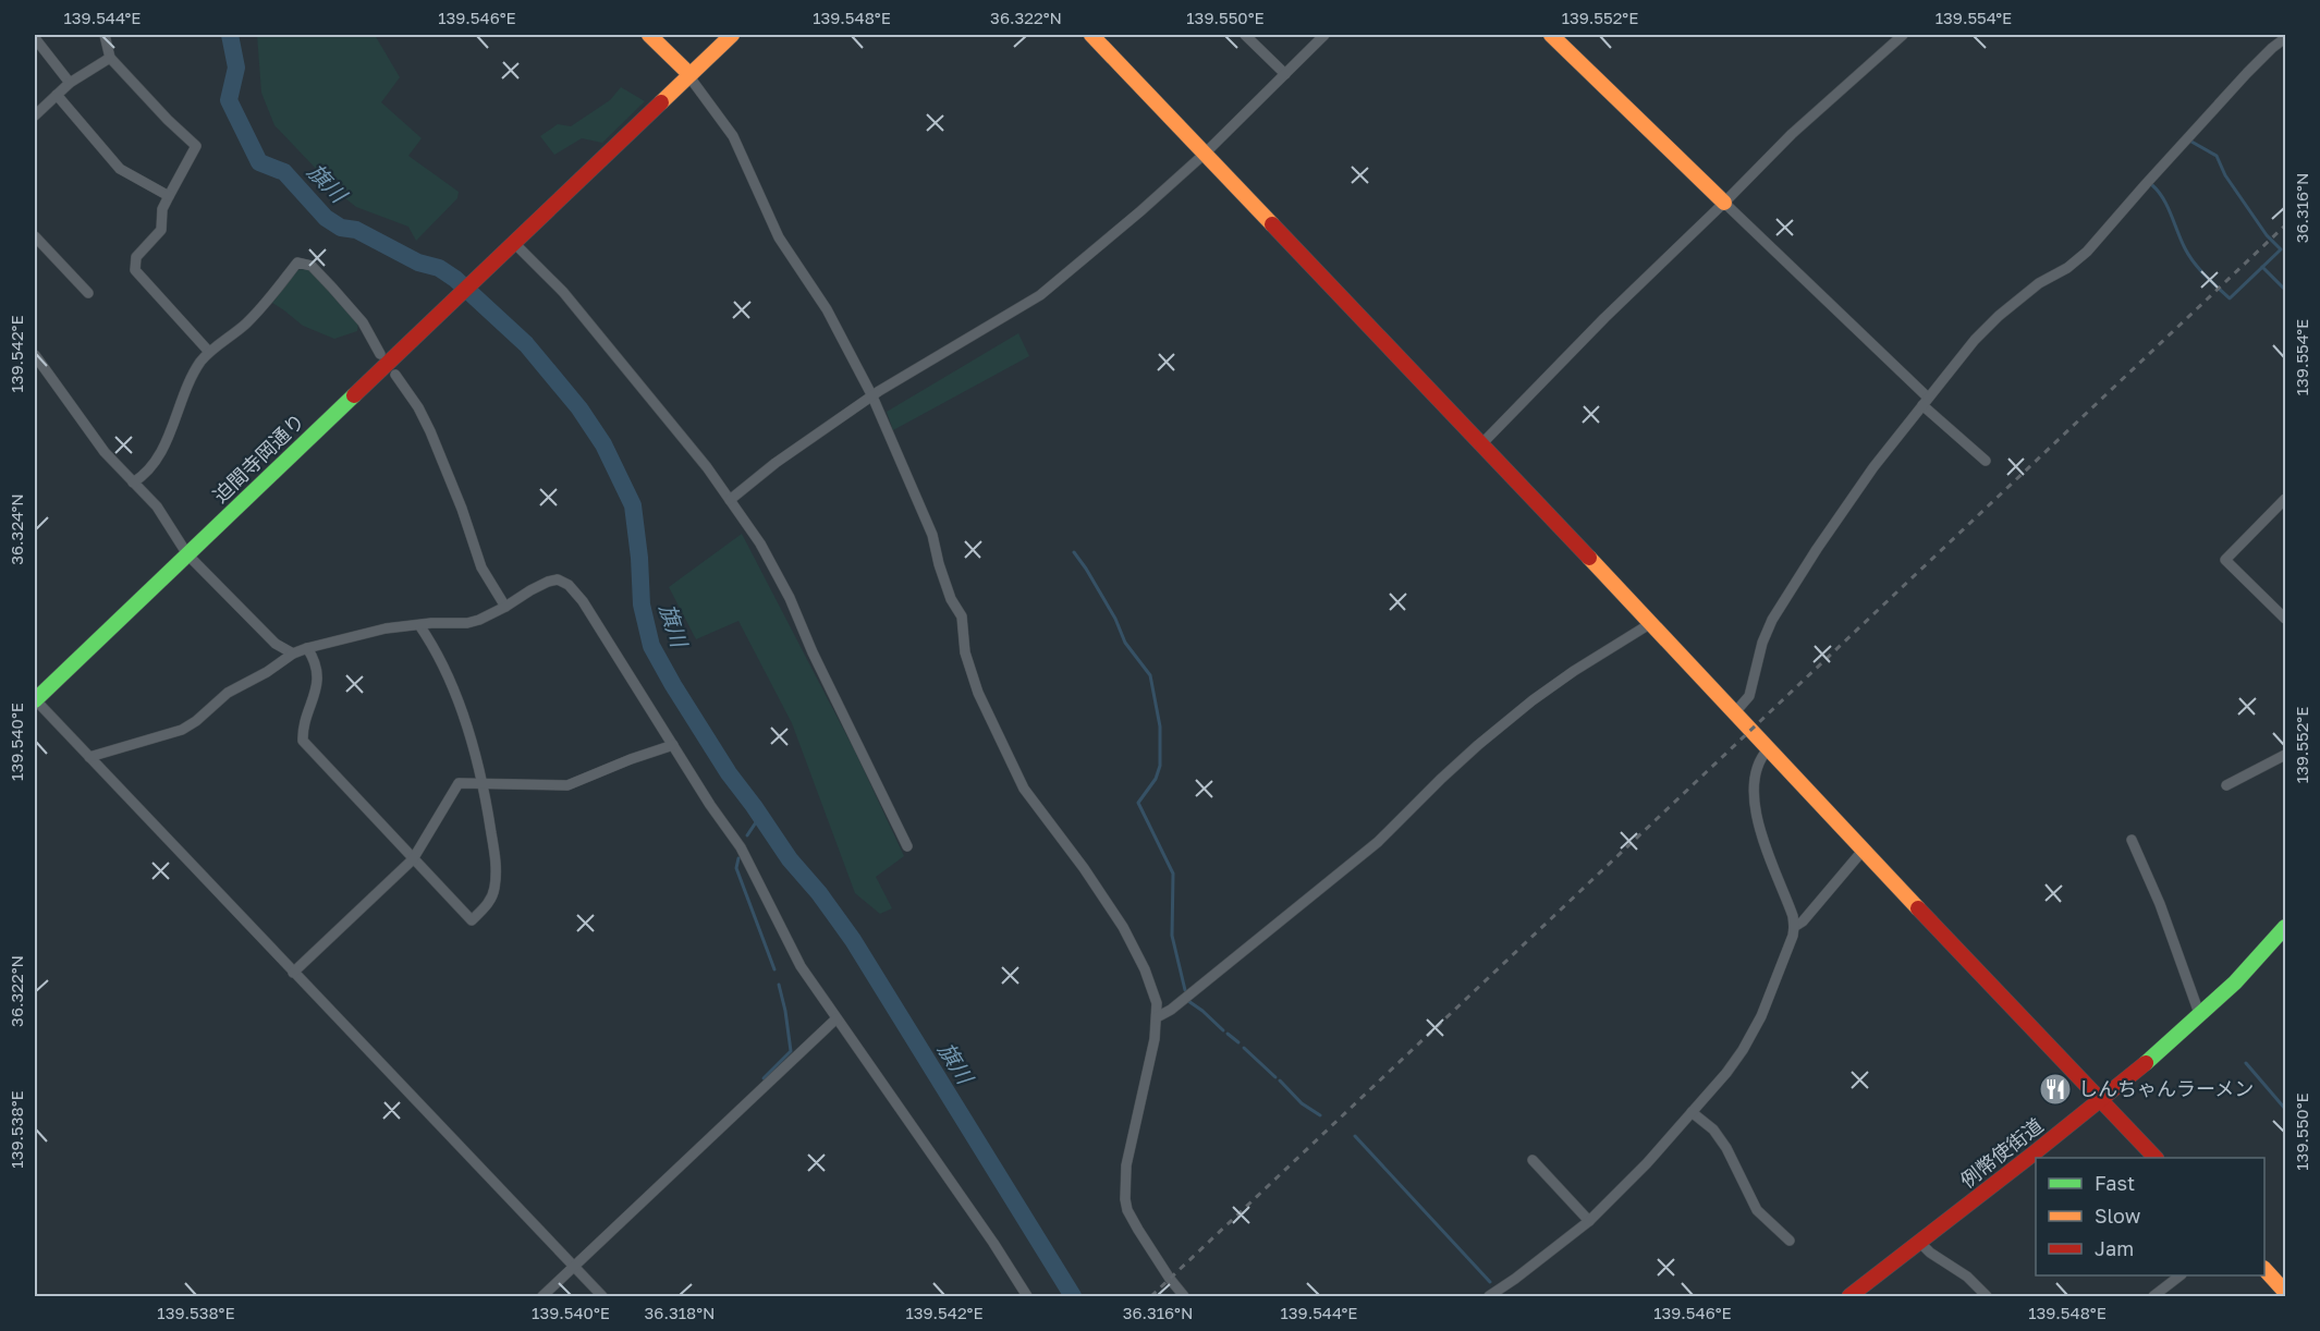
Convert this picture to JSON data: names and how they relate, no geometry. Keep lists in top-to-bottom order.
{
  "streets": {
    "street": ["迫間寺岡通り", "例幣使街道"]
  },
  "water": ["旗川"],
  "places": {
    "restaurant": ["しんちゃんラーメン"]
  },
  "legend": ["Fast", "Slow", "Jam"],
  "coordinates": [
    "139.544°E",
    "139.546°E",
    "139.548°E",
    "36.322°N",
    "139.550°E",
    "139.552°E",
    "139.554°E",
    "36.316°N",
    "139.542°E",
    "36.324°N",
    "139.540°E",
    "139.538°E",
    "36.318°N"
  ]
}
